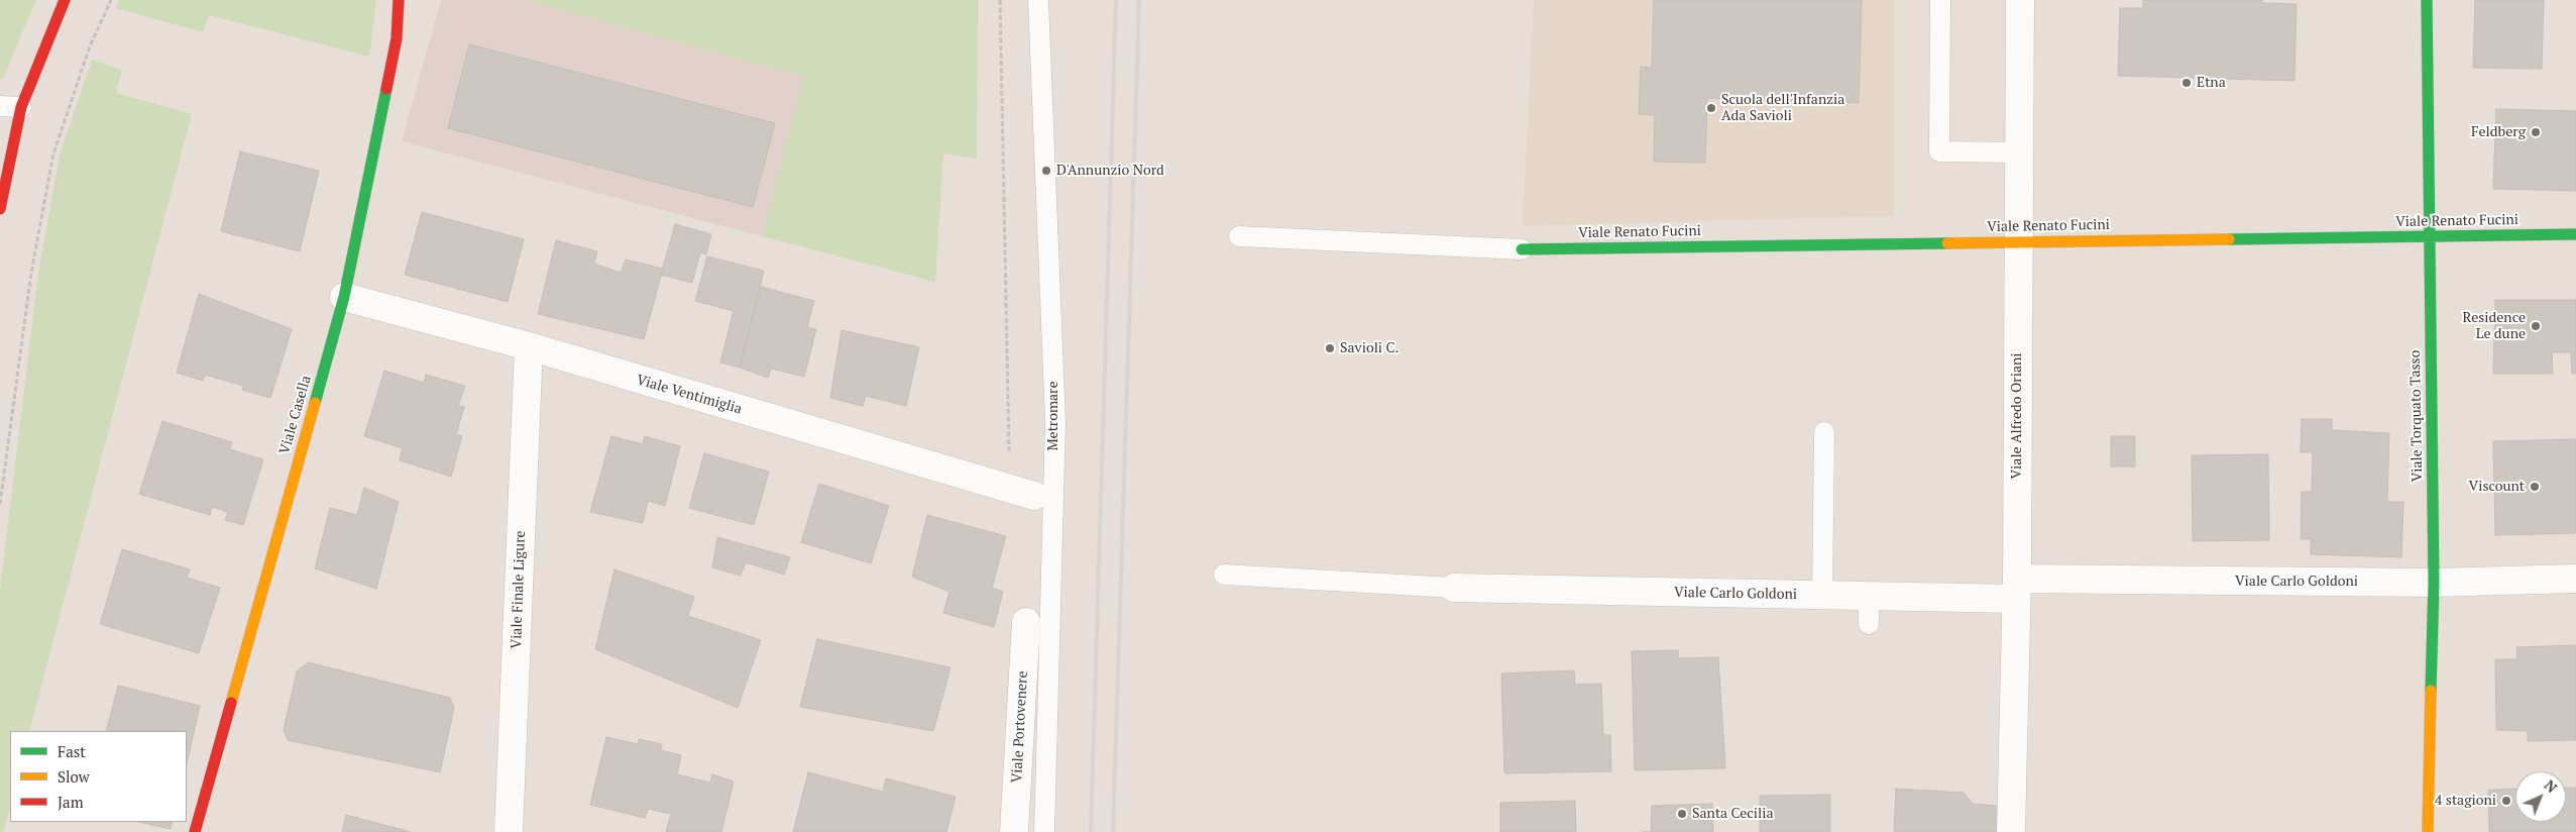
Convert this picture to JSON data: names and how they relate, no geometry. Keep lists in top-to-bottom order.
{
  "streets": {
    "street": [
      "Viale Renato Fucini",
      "Viale Ventimiglia",
      "Viale Casella",
      "Viale Alfredo Oriani",
      "Viale Torquato Tasso",
      "Viale Carlo Goldoni",
      "Viale Finale Ligure",
      "Viale Portovenere"
    ],
    "lane": ["Metromare"]
  },
  "crossings": [
    ["Viale Renato Fucini", "Viale Alfredo Oriani"],
    ["Viale Renato Fucini", "Viale Torquato Tasso"],
    ["Viale Ventimiglia", "Viale Casella"],
    ["Viale Ventimiglia", "Viale Finale Ligure"],
    ["Viale Alfredo Oriani", "Viale Carlo Goldoni"],
    ["Viale Torquato Tasso", "Viale Carlo Goldoni"]
  ],
  "places": [
    "Etna",
    "Scuola dell'Infanzia Ada Savioli",
    "Feldberg",
    "D'Annunzio Nord",
    "Residence Le dune",
    "Savioli C.",
    "Viscount",
    "4 stagioni",
    "Santa Cecilia"
  ],
  "legend": ["Fast", "Slow", "Jam"],
  "north": "top right"
}
